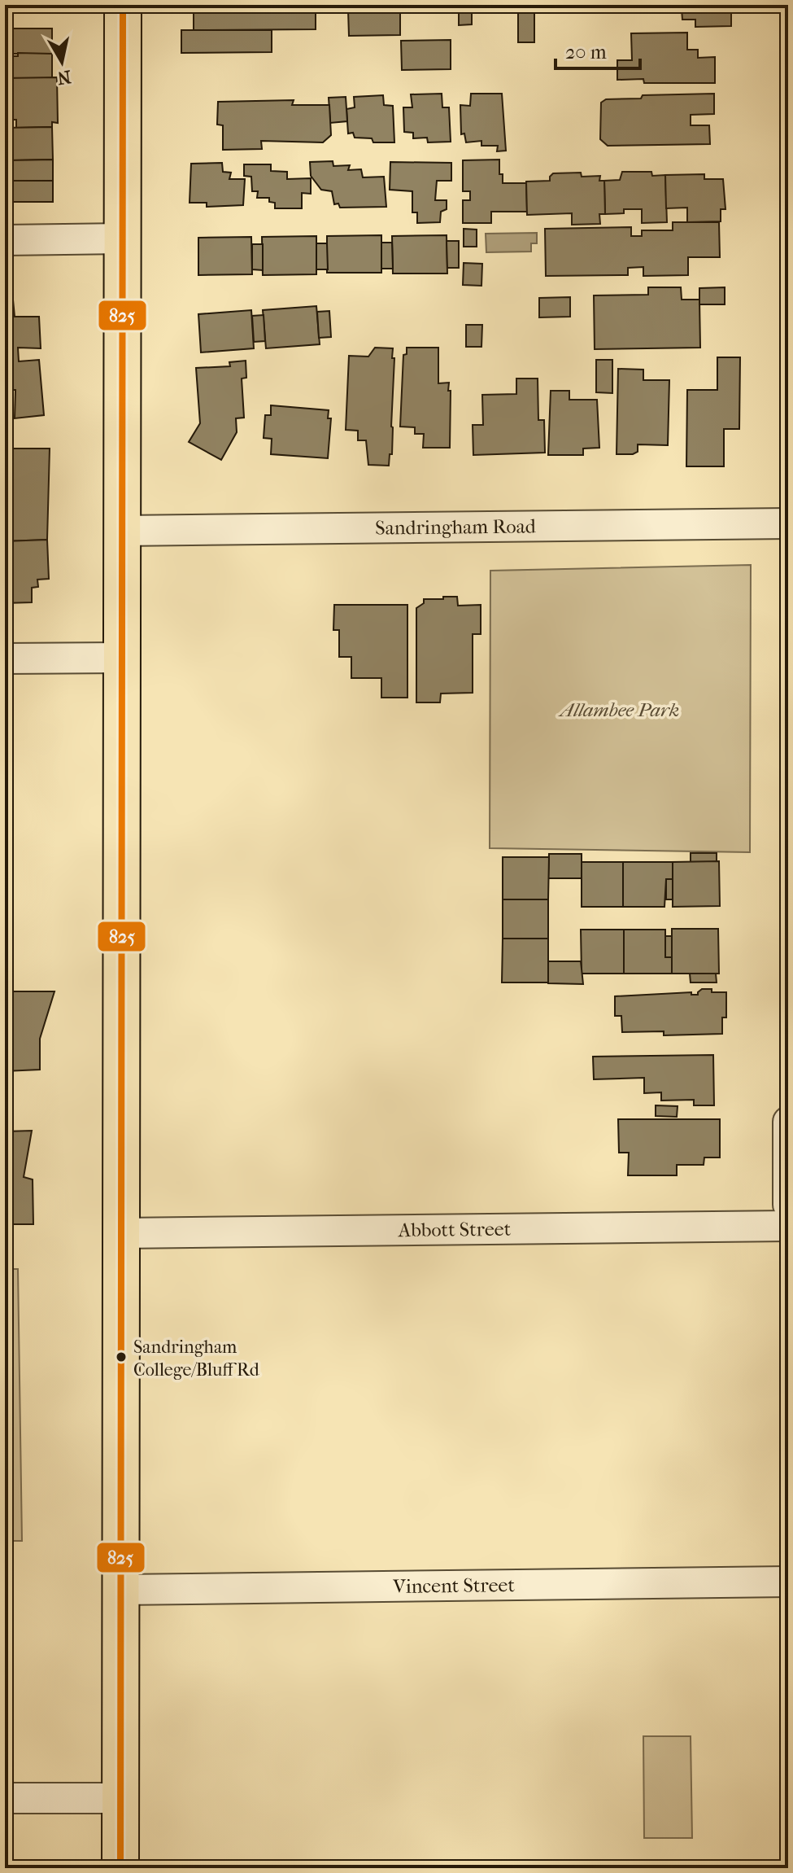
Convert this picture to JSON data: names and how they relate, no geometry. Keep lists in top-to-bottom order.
{
  "streets": {
    "street": ["Sandringham Road", "Abbott Street", "Vincent Street"]
  },
  "parks": ["Allambee Park"],
  "places": ["Sandringham College/Bluff Rd"],
  "lines": ["transit line 825"],
  "scale_bar": "20 m",
  "north": "bottom"
}
